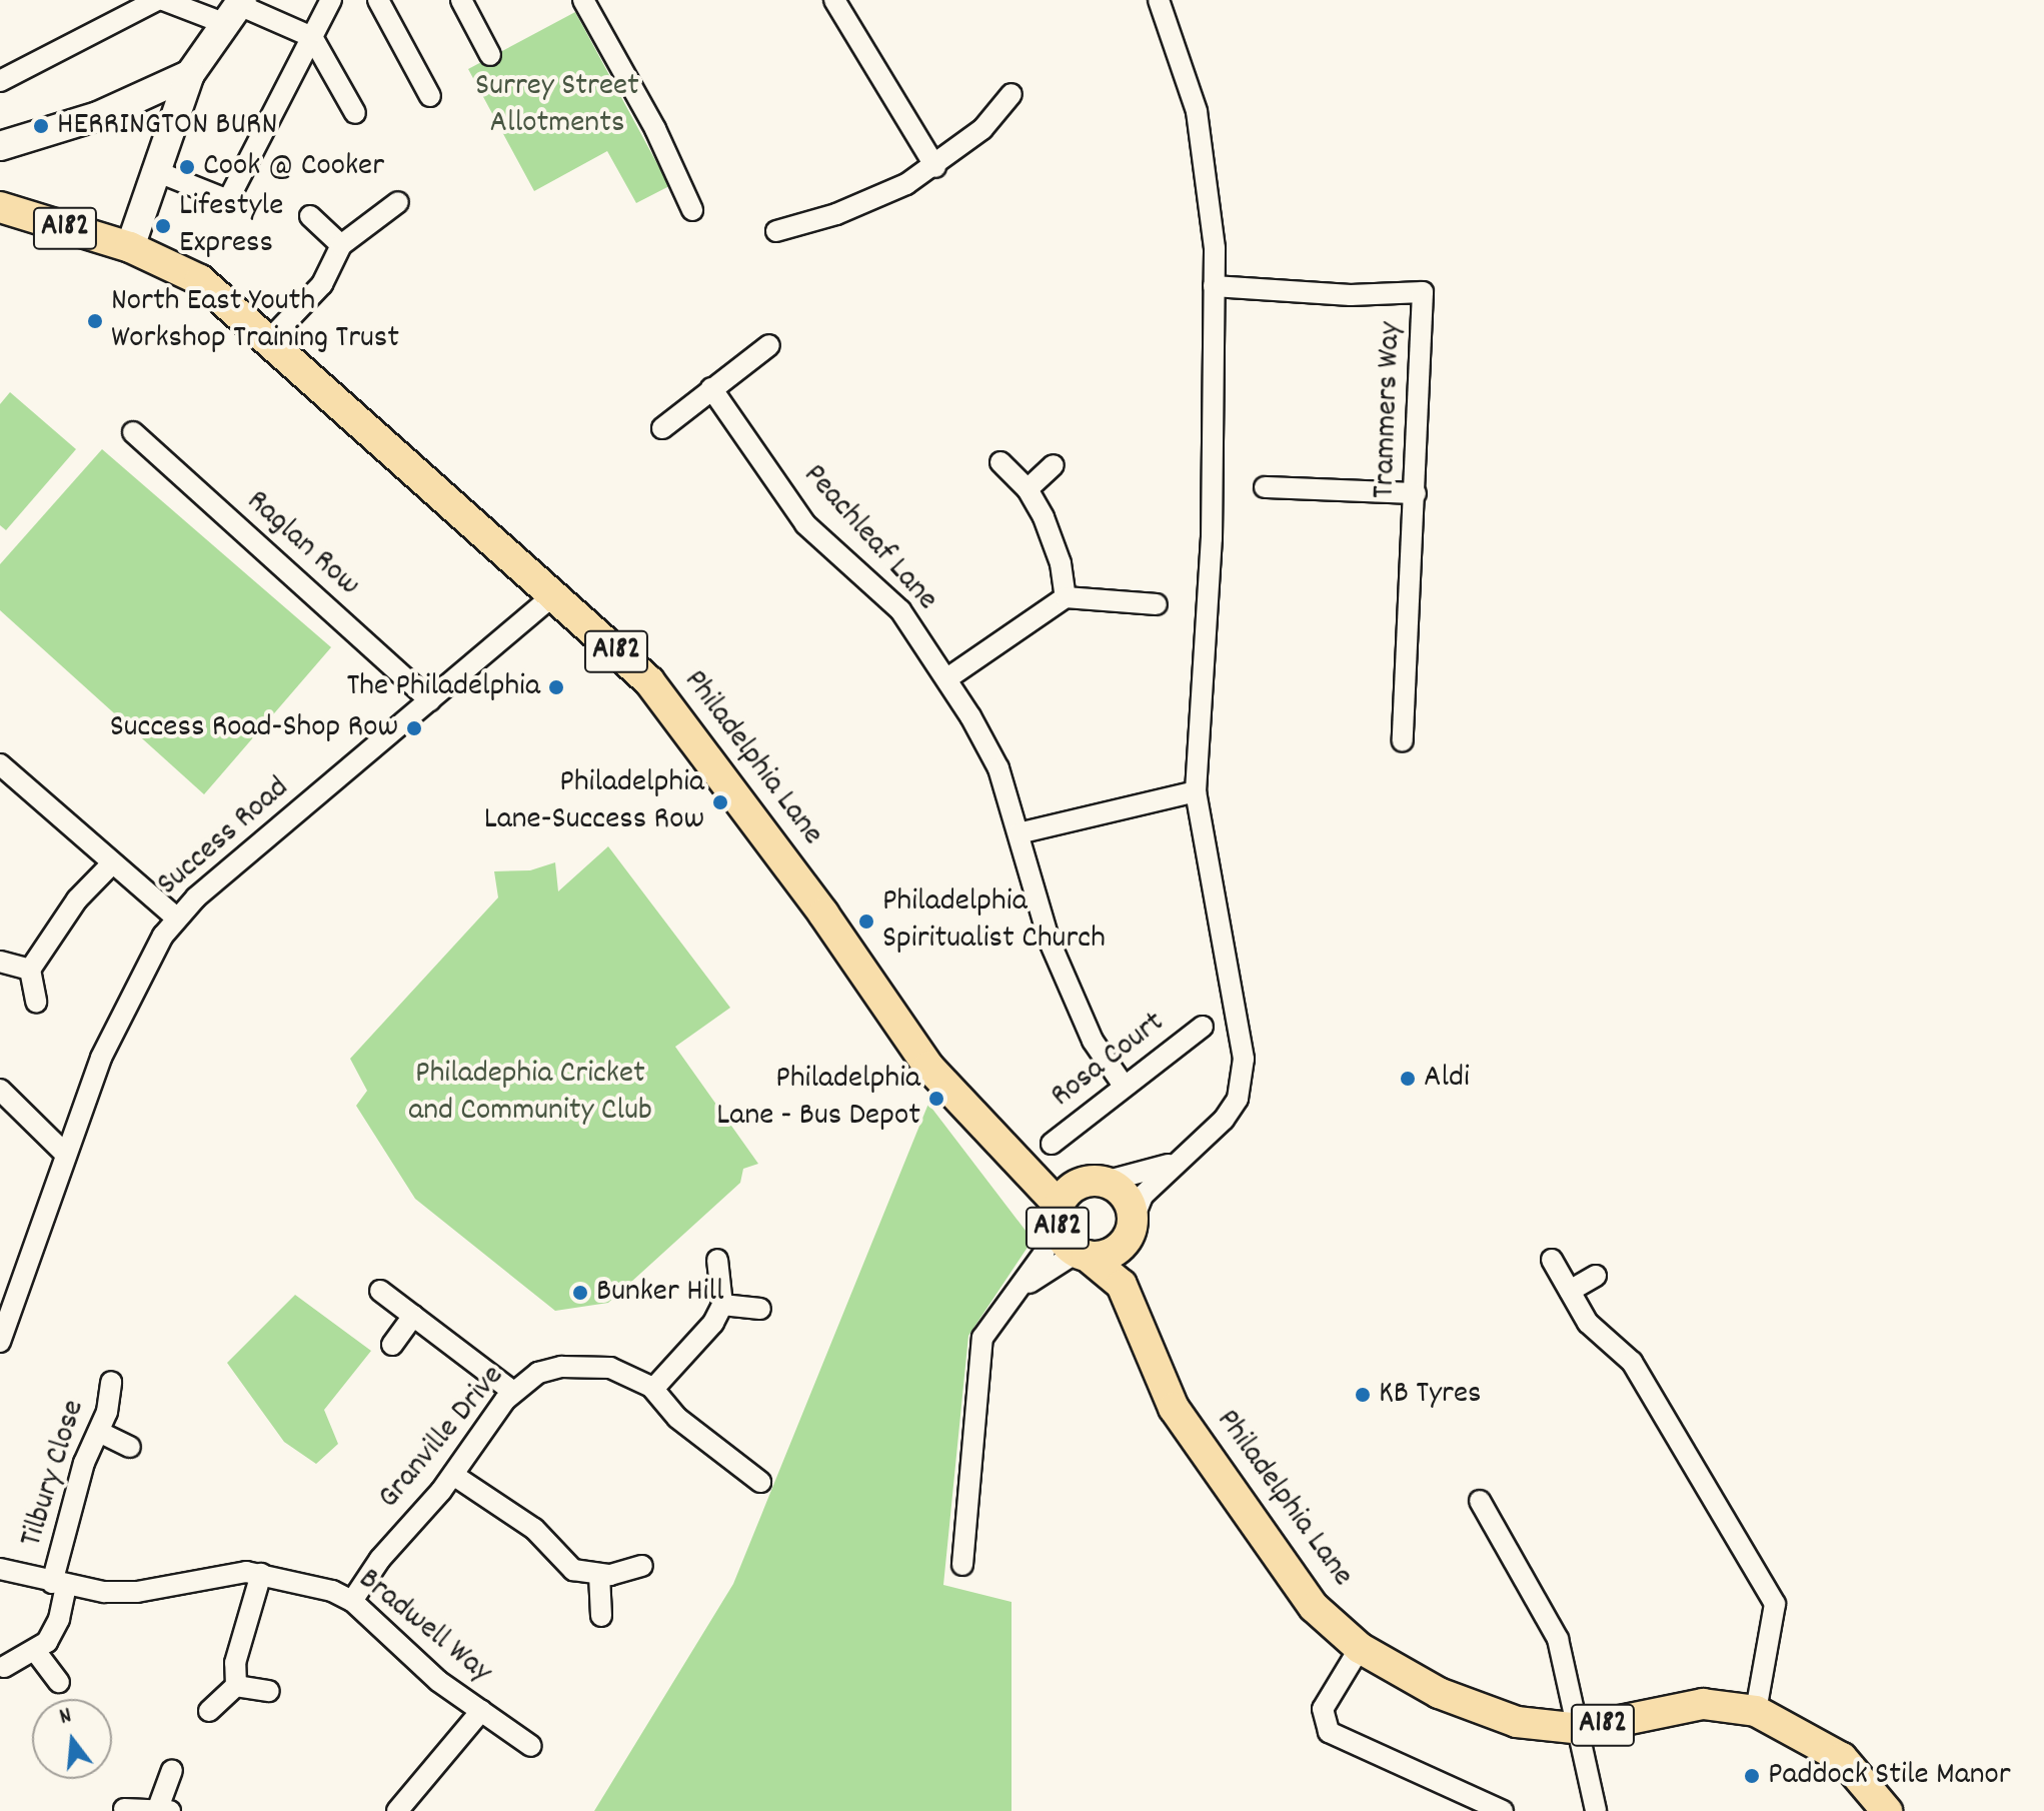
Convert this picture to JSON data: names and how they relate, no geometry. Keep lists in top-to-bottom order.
{
  "streets": {
    "main road": ["A182", "Philadelphia Lane"],
    "street": [
      "Trammers Way",
      "Peachleaf Lane",
      "Raglan Row",
      "Success Road",
      "Rosa Court",
      "Granville Drive",
      "Tilbury Close",
      "Bradwell Way"
    ]
  },
  "crossings": [
    ["A182", "Philadelphia Lane"],
    ["Peachleaf Lane", "Rosa Court"],
    ["Raglan Row", "Success Road"],
    ["Philadelphia Lane", "Success Road"],
    ["Granville Drive", "Bradwell Way"],
    ["Tilbury Close", "Bradwell Way"]
  ],
  "parks": ["Surrey Street Allotments", "Philadephia Cricket and Community Club"],
  "places": [
    "HERRINGTON BURN",
    "Cook @ Cooker",
    "Lifestyle Express",
    "North East Youth Workshop Training Trust",
    "The Philadelphia",
    "Success Road-Shop Row",
    "Philadelphia Lane-Success Row",
    "Philadelphia Spiritualist Church",
    "Aldi",
    "Philadelphia Lane - Bus Depot",
    "Bunker Hill",
    "KB Tyres",
    "Paddock Stile Manor"
  ],
  "north": "top"
}
